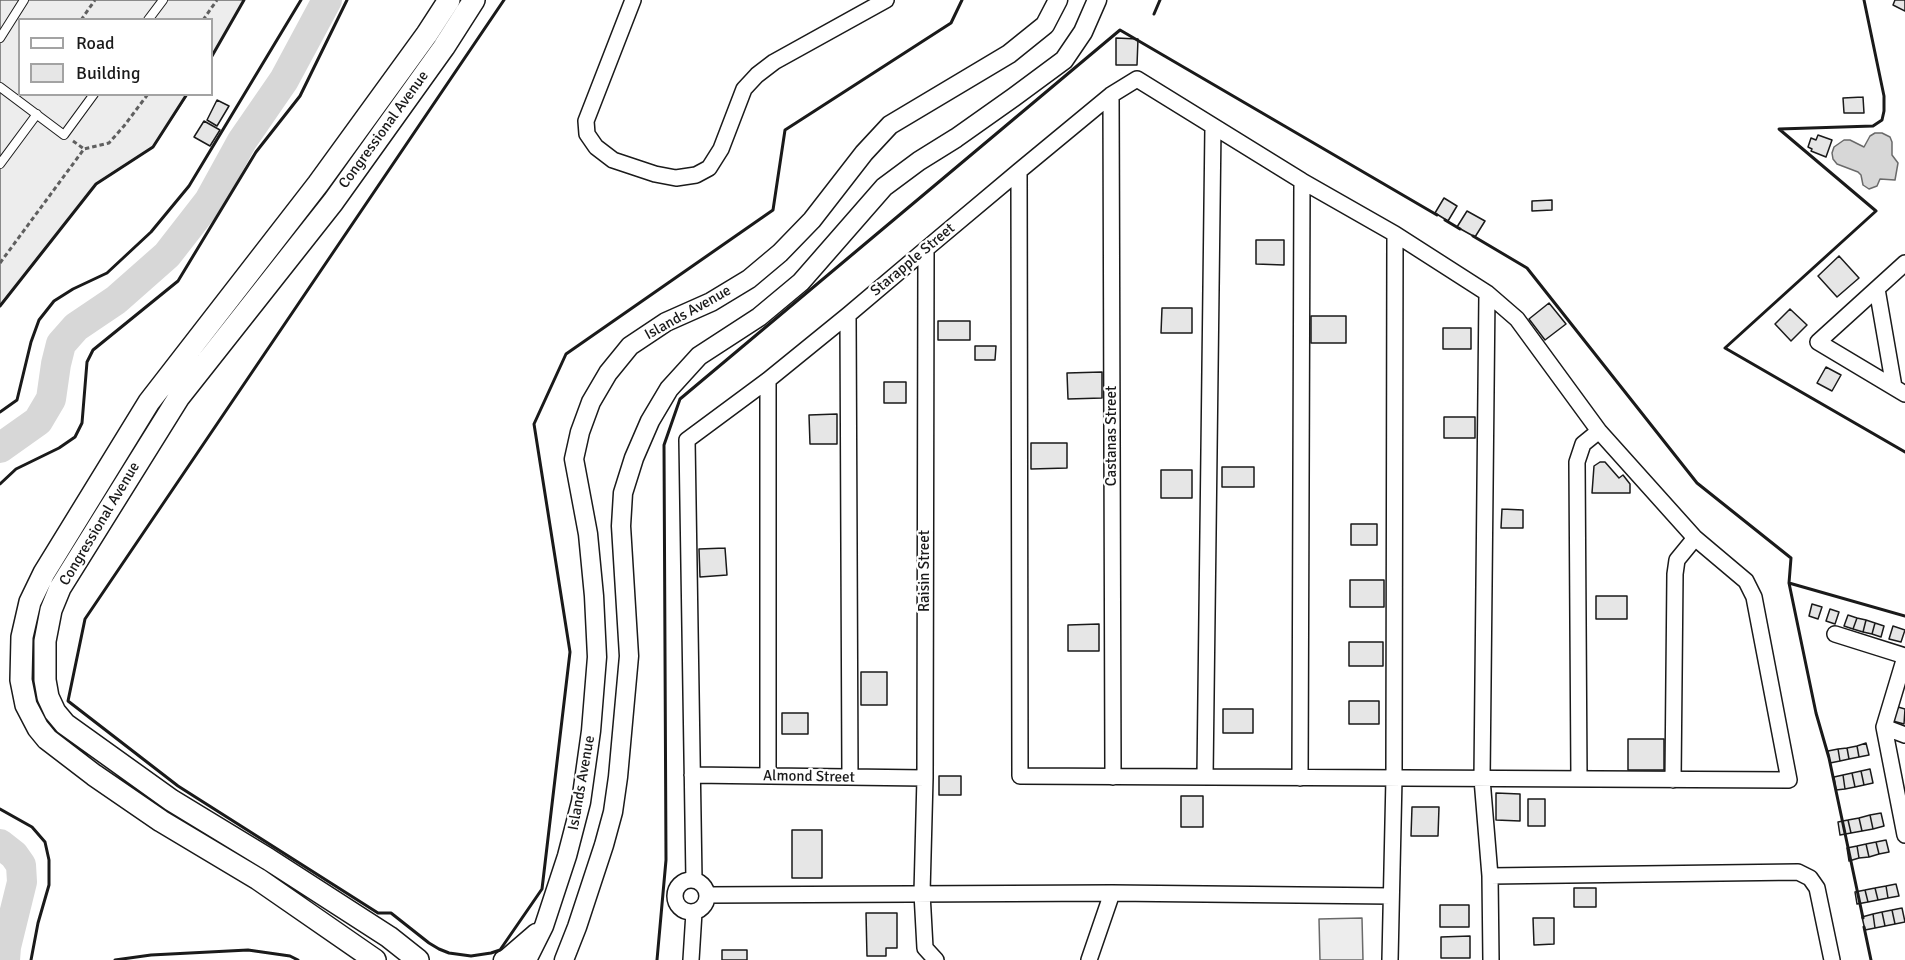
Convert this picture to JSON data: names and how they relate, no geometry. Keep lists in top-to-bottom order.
{
  "streets": {
    "main road": ["Congressional Avenue"],
    "street": [
      "Starapple Street",
      "Islands Avenue",
      "Castanas Street",
      "Raisin Street",
      "Almond Street"
    ]
  },
  "crossings": [
    ["Starapple Street", "Castanas Street"],
    ["Starapple Street", "Raisin Street"],
    ["Starapple Street", "Almond Street"],
    ["Raisin Street", "Almond Street"]
  ],
  "legend": ["Road", "Building"]
}
